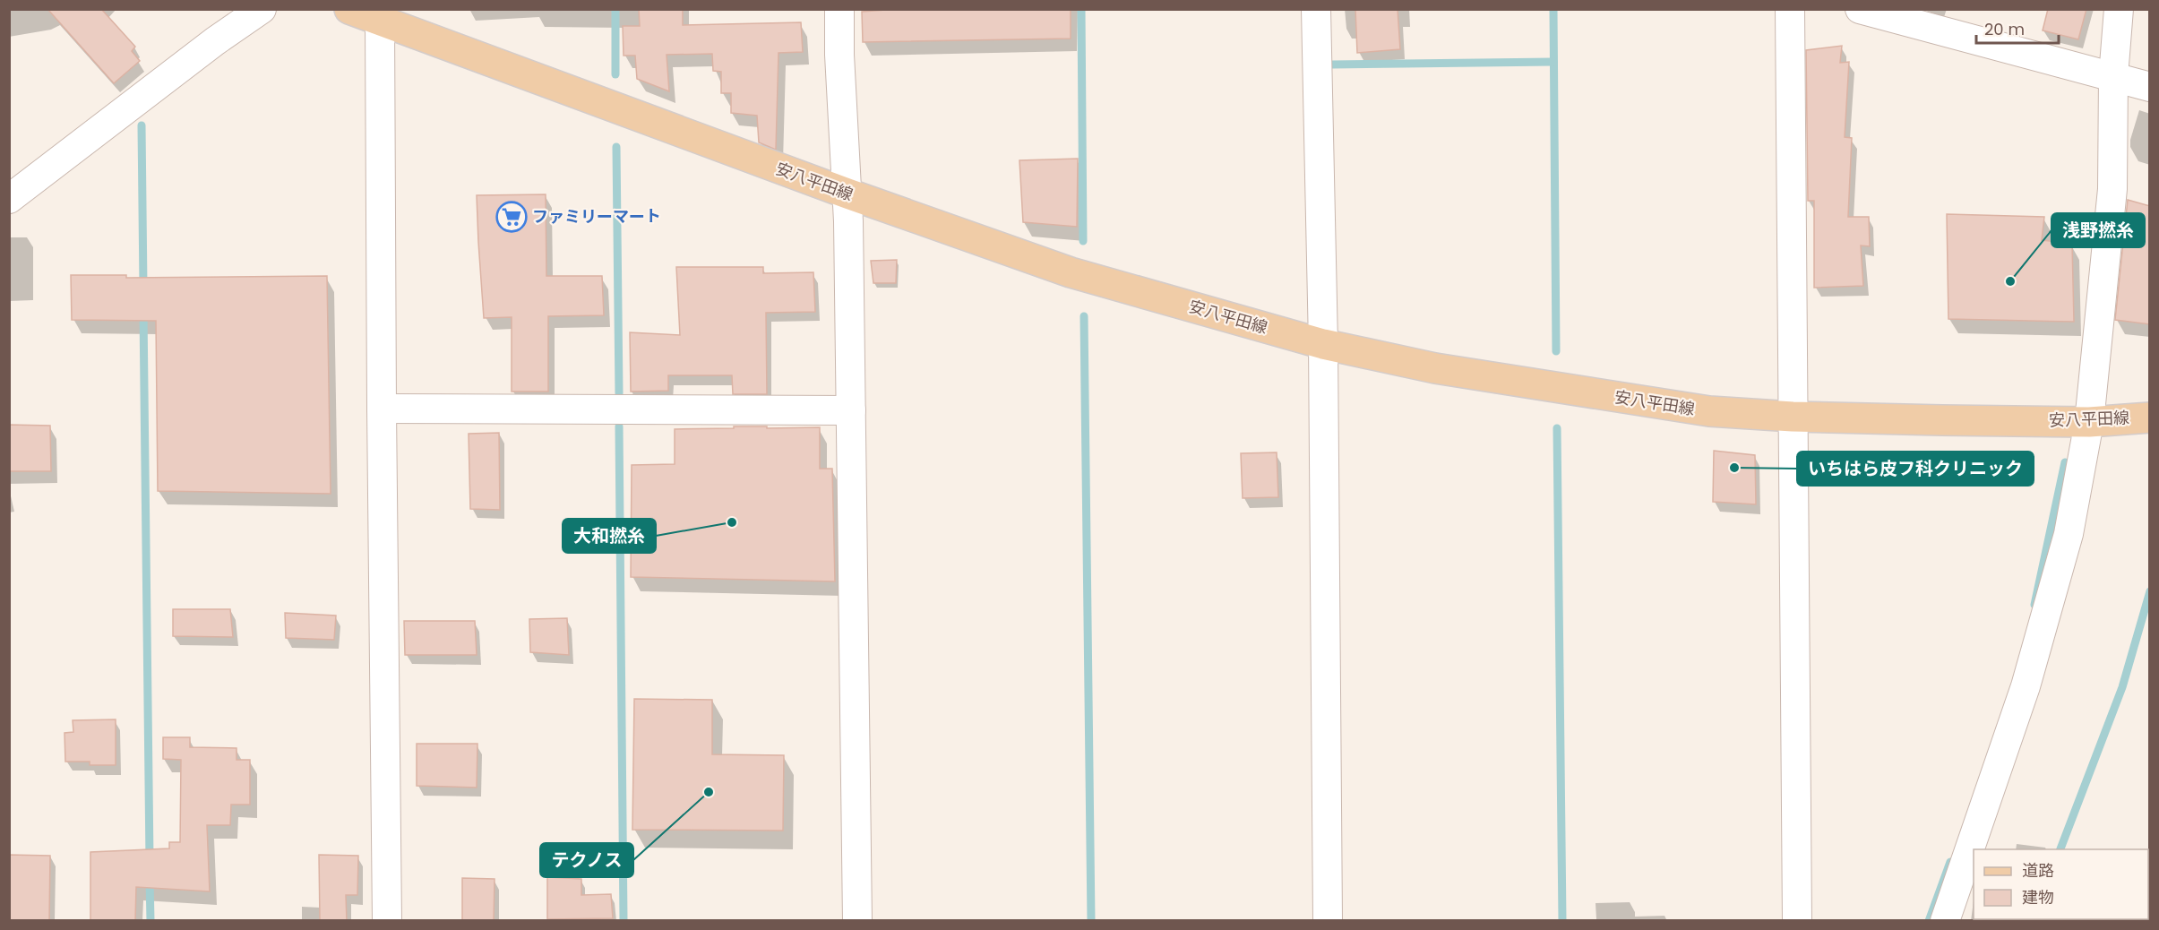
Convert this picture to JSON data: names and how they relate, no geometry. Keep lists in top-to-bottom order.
{
  "streets": {
    "main road": ["安八平田線"]
  },
  "places": {
    "supermarket": ["ファミリーマート"],
    "other": [
      "浅野撚糸",
      "いちはら皮フ科クリニック",
      "大和撚糸",
      "テクノス"
    ]
  },
  "legend": ["道路", "建物"],
  "scale_bar": "20 m"
}
